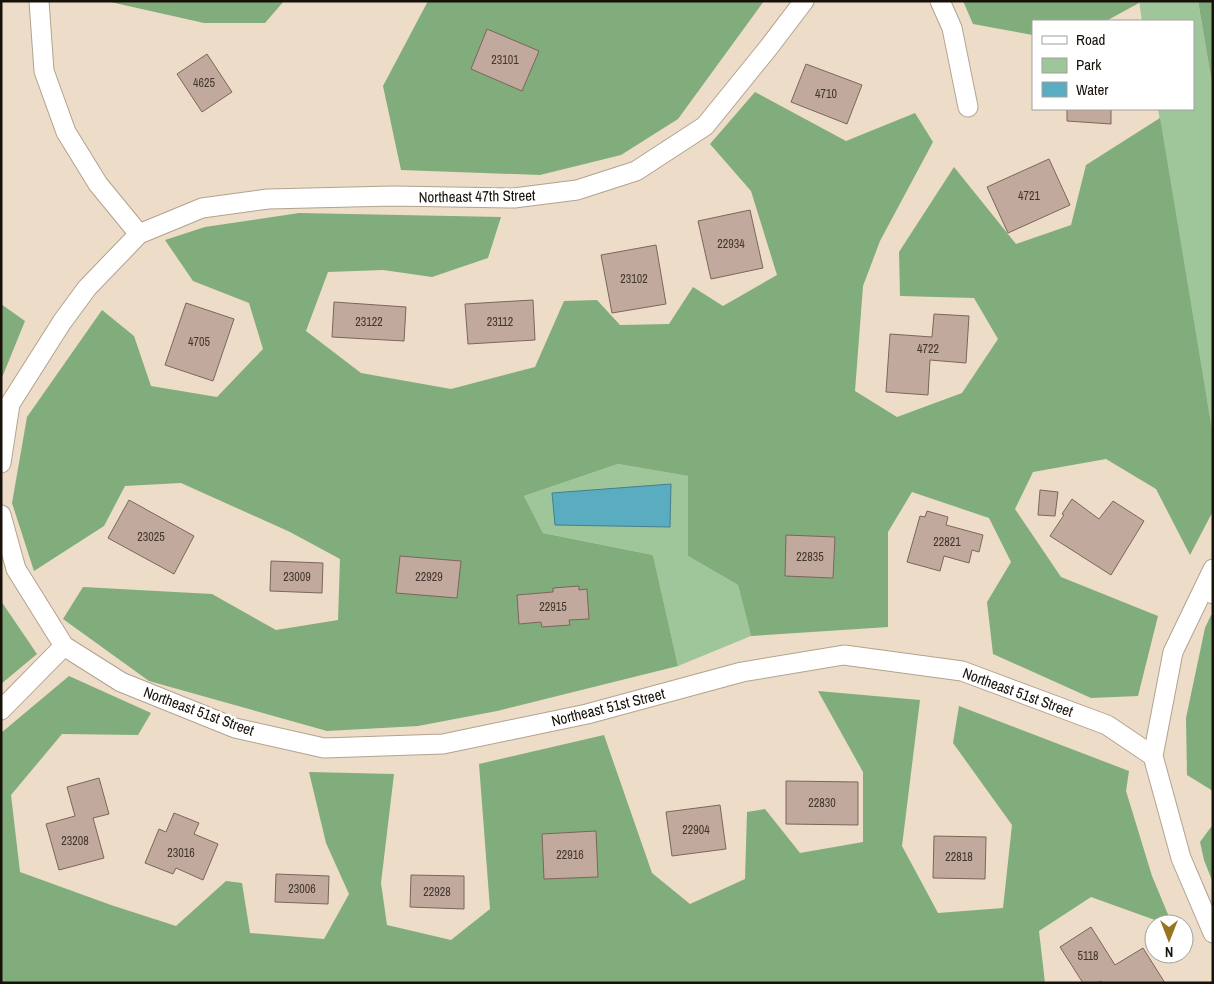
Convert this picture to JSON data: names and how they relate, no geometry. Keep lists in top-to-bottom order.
{
  "streets": {
    "street": ["Northeast 47th Street", "Northeast 51st Street"]
  },
  "house_numbers": [
    "23101",
    "4625",
    "4710",
    "4721",
    "22934",
    "23102",
    "23122",
    "23112",
    "4705",
    "4722",
    "23025",
    "22821",
    "22835",
    "23009",
    "22929",
    "22915",
    "22830",
    "22904",
    "23208",
    "23016",
    "22916",
    "22818",
    "23006",
    "22928",
    "5118"
  ],
  "legend": ["Road", "Park", "Water"],
  "north": "bottom"
}
